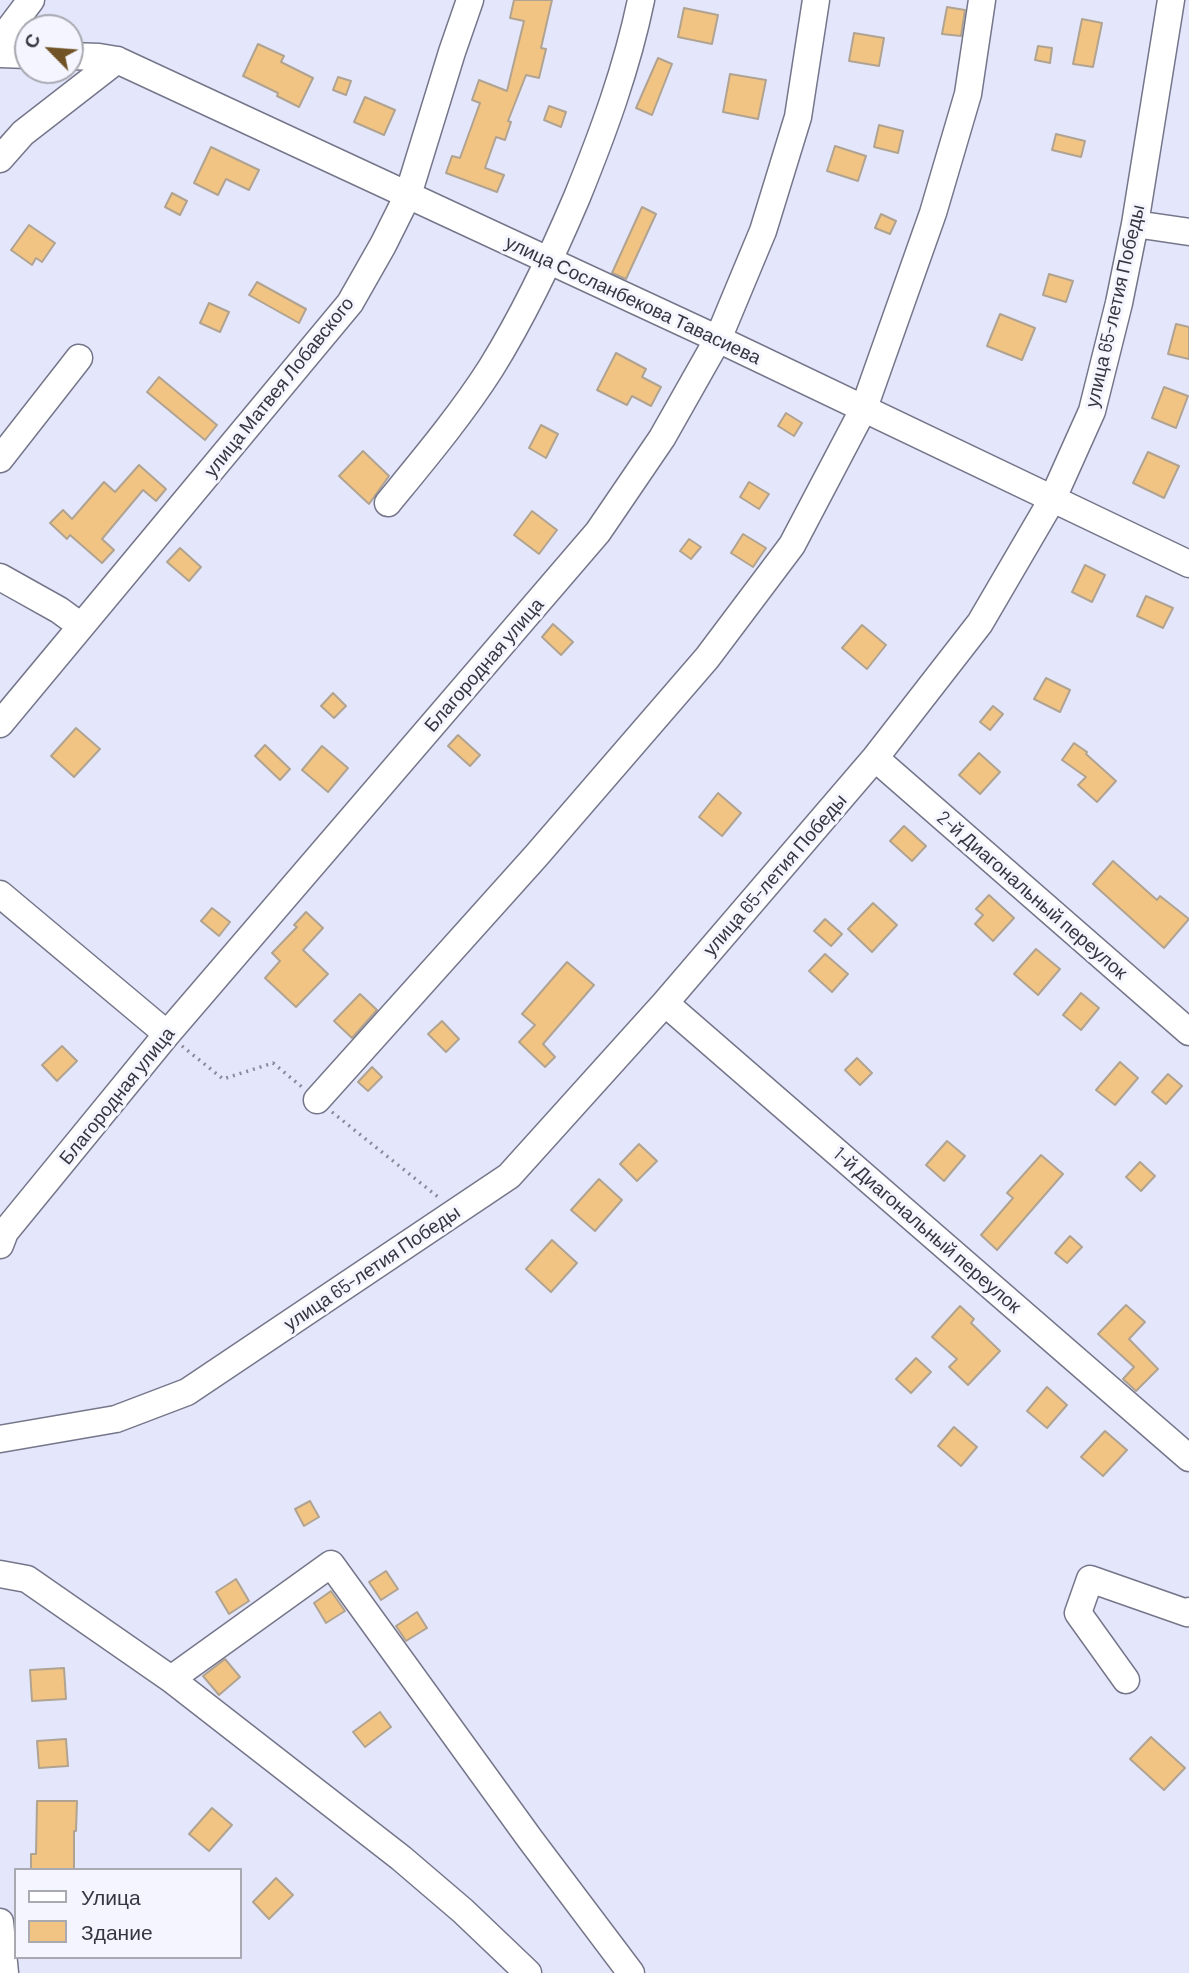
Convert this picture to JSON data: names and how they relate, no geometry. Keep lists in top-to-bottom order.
{
  "streets": {
    "street": [
      "улица Сосланбекова Тавасиева",
      "улица 65-летия Победы",
      "улица Матвея Лобавского",
      "Благородная улица",
      "2-й Диагональный переулок",
      "1-й Диагональный переулок"
    ]
  },
  "crossings": [
    ["улица Сосланбекова Тавасиева", "улица 65-летия Победы"],
    ["улица Сосланбекова Тавасиева", "улица Матвея Лобавского"],
    ["улица Сосланбекова Тавасиева", "Благородная улица"],
    ["улица 65-летия Победы", "2-й Диагональный переулок"],
    ["улица 65-летия Победы", "1-й Диагональный переулок"]
  ],
  "legend": ["Улица", "Здание"],
  "north": "top left"
}
